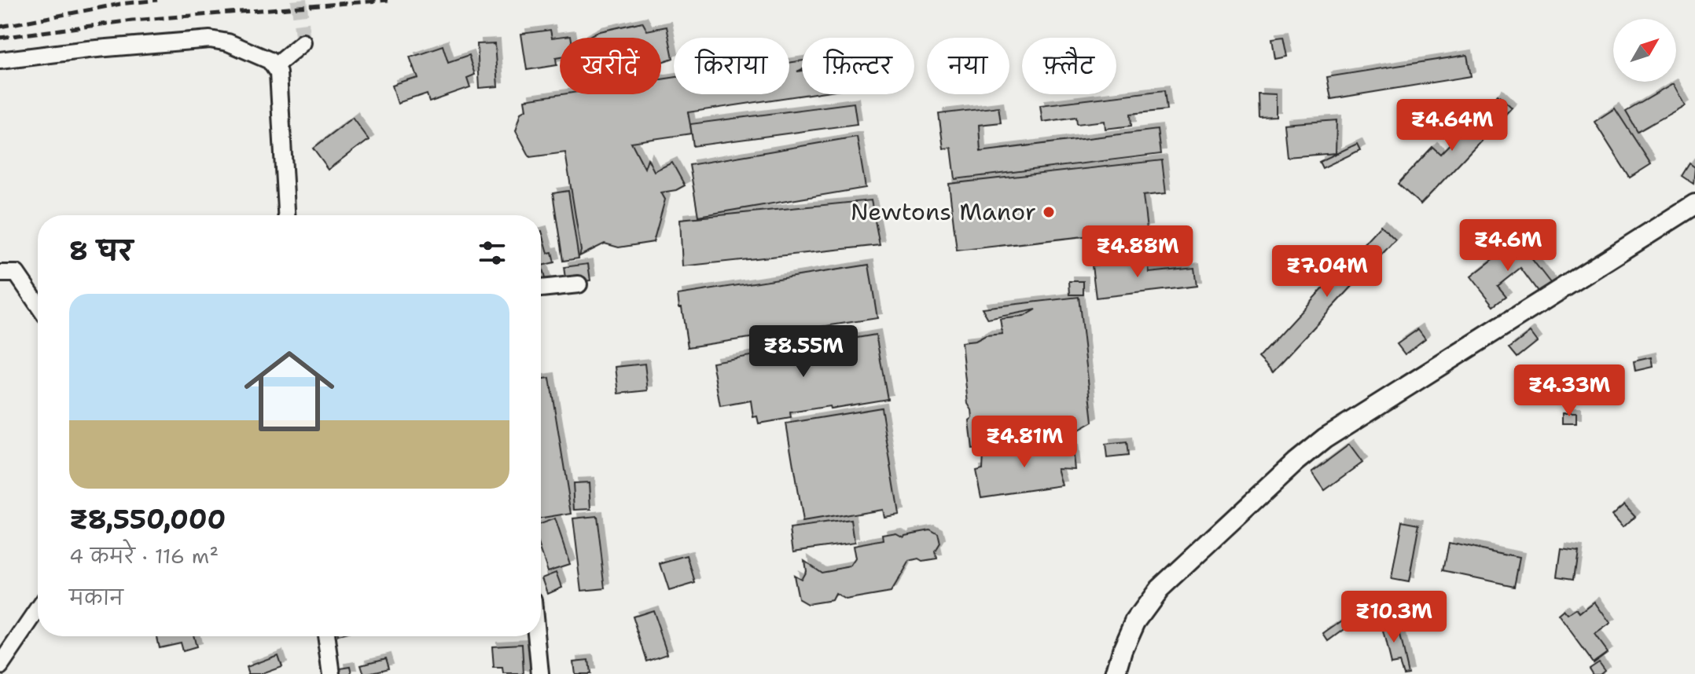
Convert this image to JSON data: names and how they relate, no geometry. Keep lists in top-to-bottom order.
{
  "places": ["Newtons Manor"],
  "north": "top right",
  "page": {
    "chip": [
      "खरीदें",
      "किराया",
      "फ़िल्टर",
      "नया",
      "फ़्लैट"
    ],
    "price": [
      "₹4.64M",
      "₹4.6M",
      "₹4.88M",
      "₹7.04M",
      "₹8.55M",
      "₹4.33M",
      "₹4.81M",
      "₹10.3M"
    ],
    "heading": "8 घर",
    "list": [
      {
        "name": "₹8,550,000",
        "note": "4 कमरे · 116 m² · मकान"
      }
    ]
  }
}
